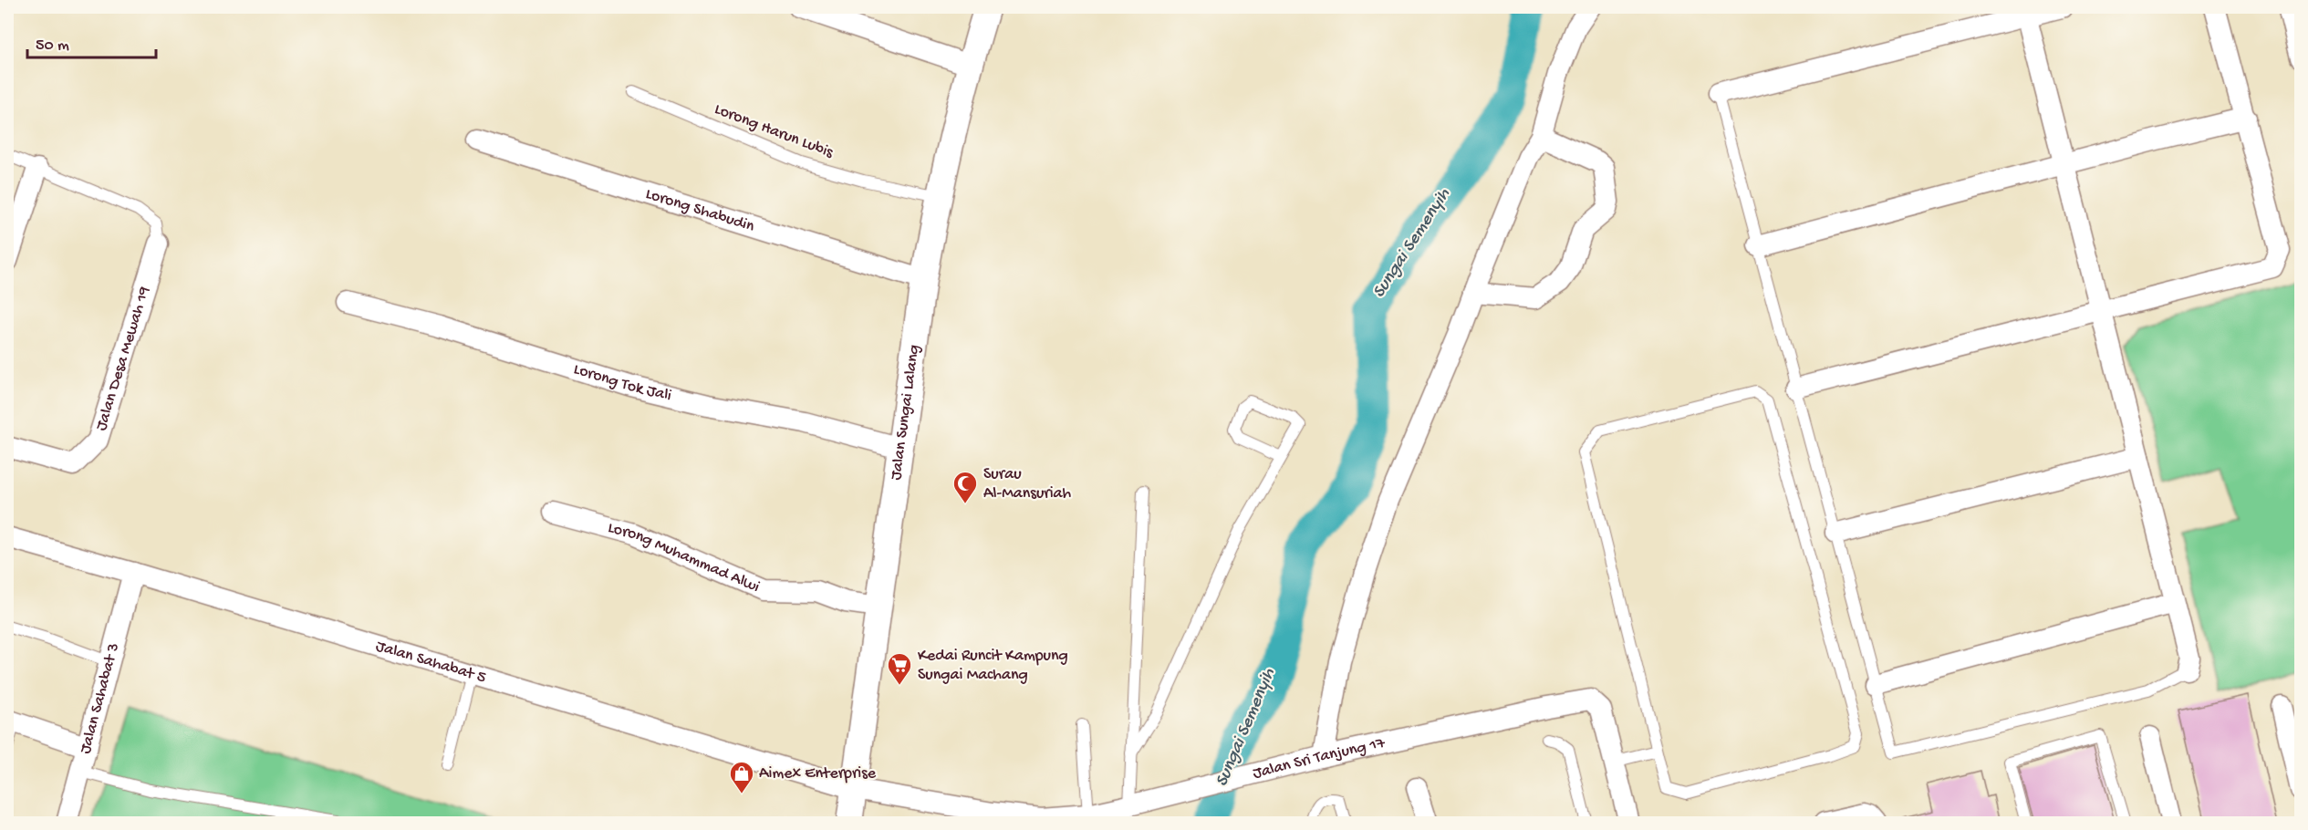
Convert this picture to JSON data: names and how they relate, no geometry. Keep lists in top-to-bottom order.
{
  "streets": {
    "street": [
      "Lorong Shabudin",
      "Jalan Desa Mewah 19",
      "Lorong Tok Jali",
      "Jalan Sungai Lalang",
      "Lorong Muhammad Alwi",
      "Jalan Sahabat 5",
      "Jalan Sahabat 3",
      "Jalan Sri Tanjung 17"
    ],
    "lane": ["Lorong Harun Lubis"]
  },
  "crossings": [
    ["Lorong Harun Lubis", "Jalan Sungai Lalang"],
    ["Lorong Shabudin", "Jalan Sungai Lalang"],
    ["Lorong Tok Jali", "Jalan Sungai Lalang"],
    ["Jalan Sungai Lalang", "Lorong Muhammad Alwi"],
    ["Jalan Sungai Lalang", "Jalan Sahabat 5"],
    ["Jalan Sungai Lalang", "Jalan Sri Tanjung 17"],
    ["Jalan Sahabat 5", "Jalan Sahabat 3"],
    ["Jalan Sahabat 5", "Jalan Sri Tanjung 17"]
  ],
  "water": ["Sungai Semenyih"],
  "places": {
    "mosque": ["Surau Al-Mansuriah"],
    "supermarket": ["Kedai Runcit Kampung Sungai Machang"],
    "shop": ["Aimex Enterprise"]
  },
  "scale_bar": "50 m"
}
